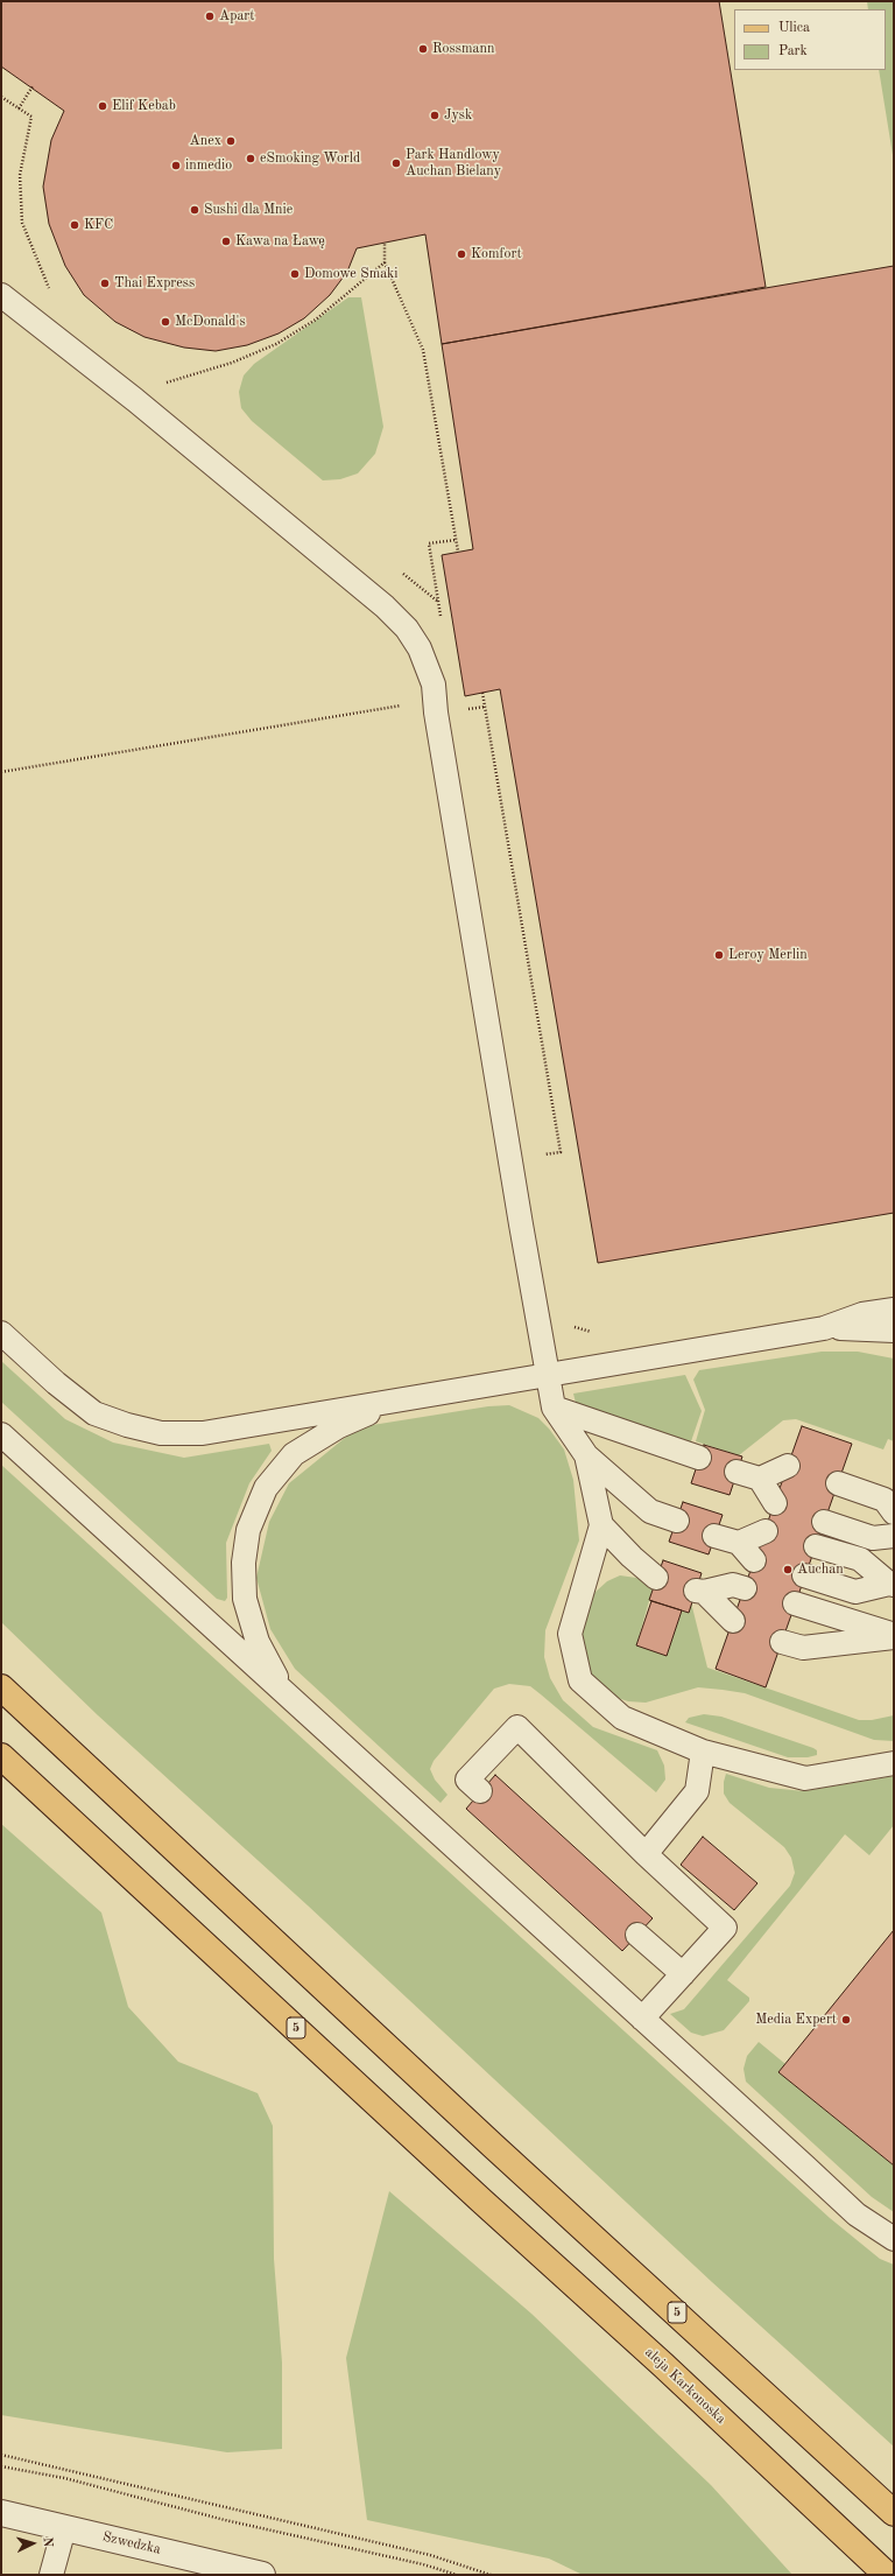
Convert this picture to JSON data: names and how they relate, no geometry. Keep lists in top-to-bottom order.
{
  "streets": {
    "main road": ["5", "aleja Karkonoska"],
    "street": ["Szwedzka"]
  },
  "places": [
    "Apart",
    "Rossmann",
    "Elif Kebab",
    "Jysk",
    "Anex",
    "eSmoking World",
    "Park Handlowy Auchan Bielany",
    "inmedio",
    "Sushi dla Mnie",
    "KFC",
    "Kawa na Ławę",
    "Komfort",
    "Domowe Smaki",
    "Thai Express",
    "McDonald's",
    "Leroy Merlin",
    "Auchan",
    "Media Expert"
  ],
  "legend": ["Ulica", "Park"],
  "north": "right"
}
